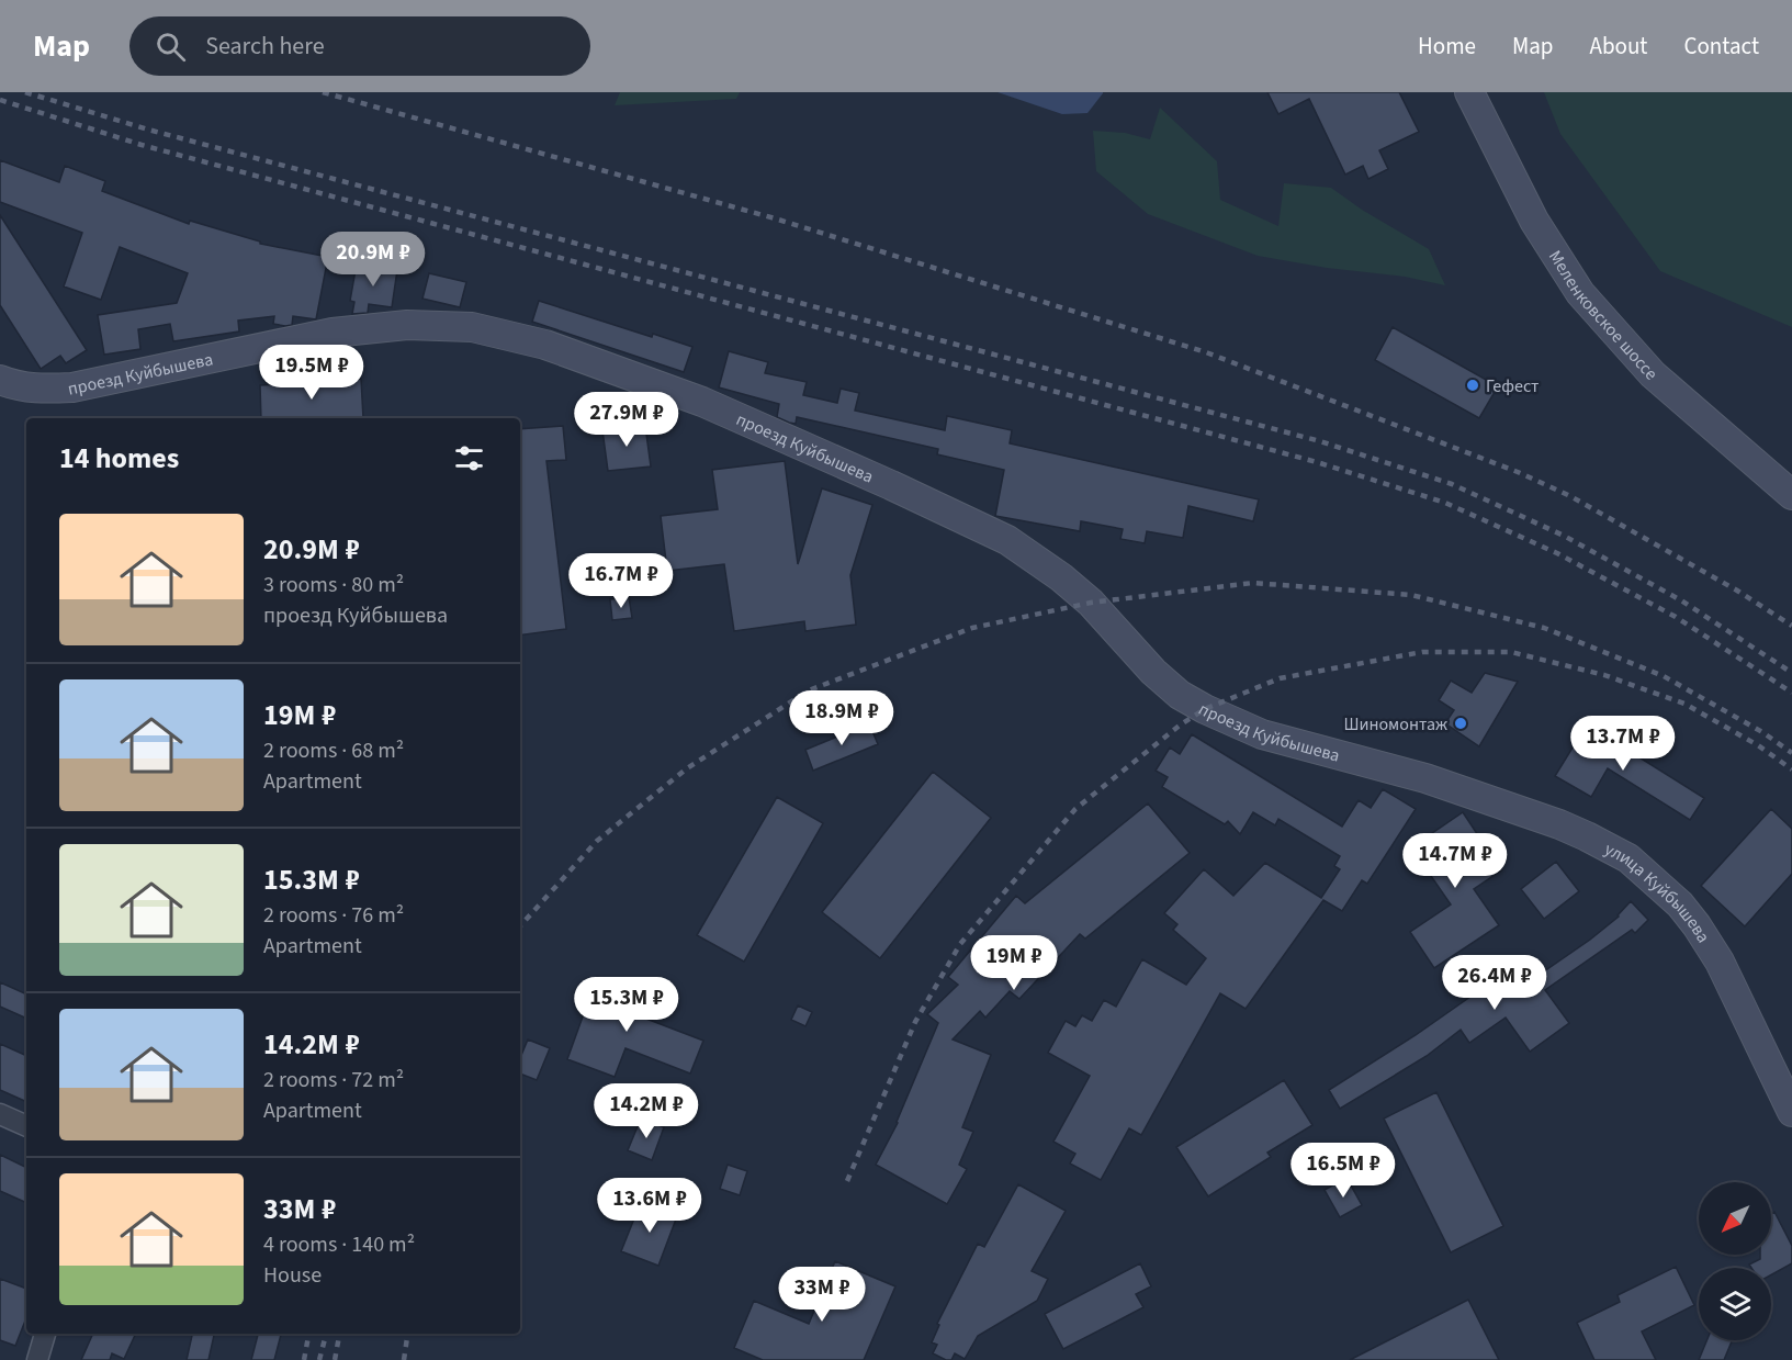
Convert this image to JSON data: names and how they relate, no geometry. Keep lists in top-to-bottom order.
{
  "streets": {
    "street": ["Меленковское шоссе", "проезд Куйбышева", "улица Куйбышева"]
  },
  "crossings": [
    ["проезд Куйбышева", "улица Куйбышева"]
  ],
  "places": ["Гефест", "Шиномонтаж"],
  "north": "bottom left",
  "page": {
    "header": "Map",
    "search": "Search here",
    "nav": [
      "Home",
      "Map",
      "About",
      "Contact"
    ],
    "price": [
      "20.9M ₽",
      "19.5M ₽",
      "27.9M ₽",
      "16.7M ₽",
      "18.9M ₽",
      "13.7M ₽",
      "14.7M ₽",
      "19M ₽",
      "26.4M ₽",
      "15.3M ₽",
      "14.2M ₽",
      "16.5M ₽",
      "13.6M ₽",
      "33M ₽"
    ],
    "heading": "14 homes",
    "list": [
      {
        "name": "20.9M ₽",
        "note": "3 rooms · 80 m² · проезд Куйбышева"
      },
      {
        "name": "19M ₽",
        "note": "2 rooms · 68 m² · Apartment"
      },
      {
        "name": "15.3M ₽",
        "note": "2 rooms · 76 m² · Apartment"
      },
      {
        "name": "14.2M ₽",
        "note": "2 rooms · 72 m² · Apartment"
      },
      {
        "name": "33M ₽",
        "note": "4 rooms · 140 m² · House"
      }
    ]
  }
}
